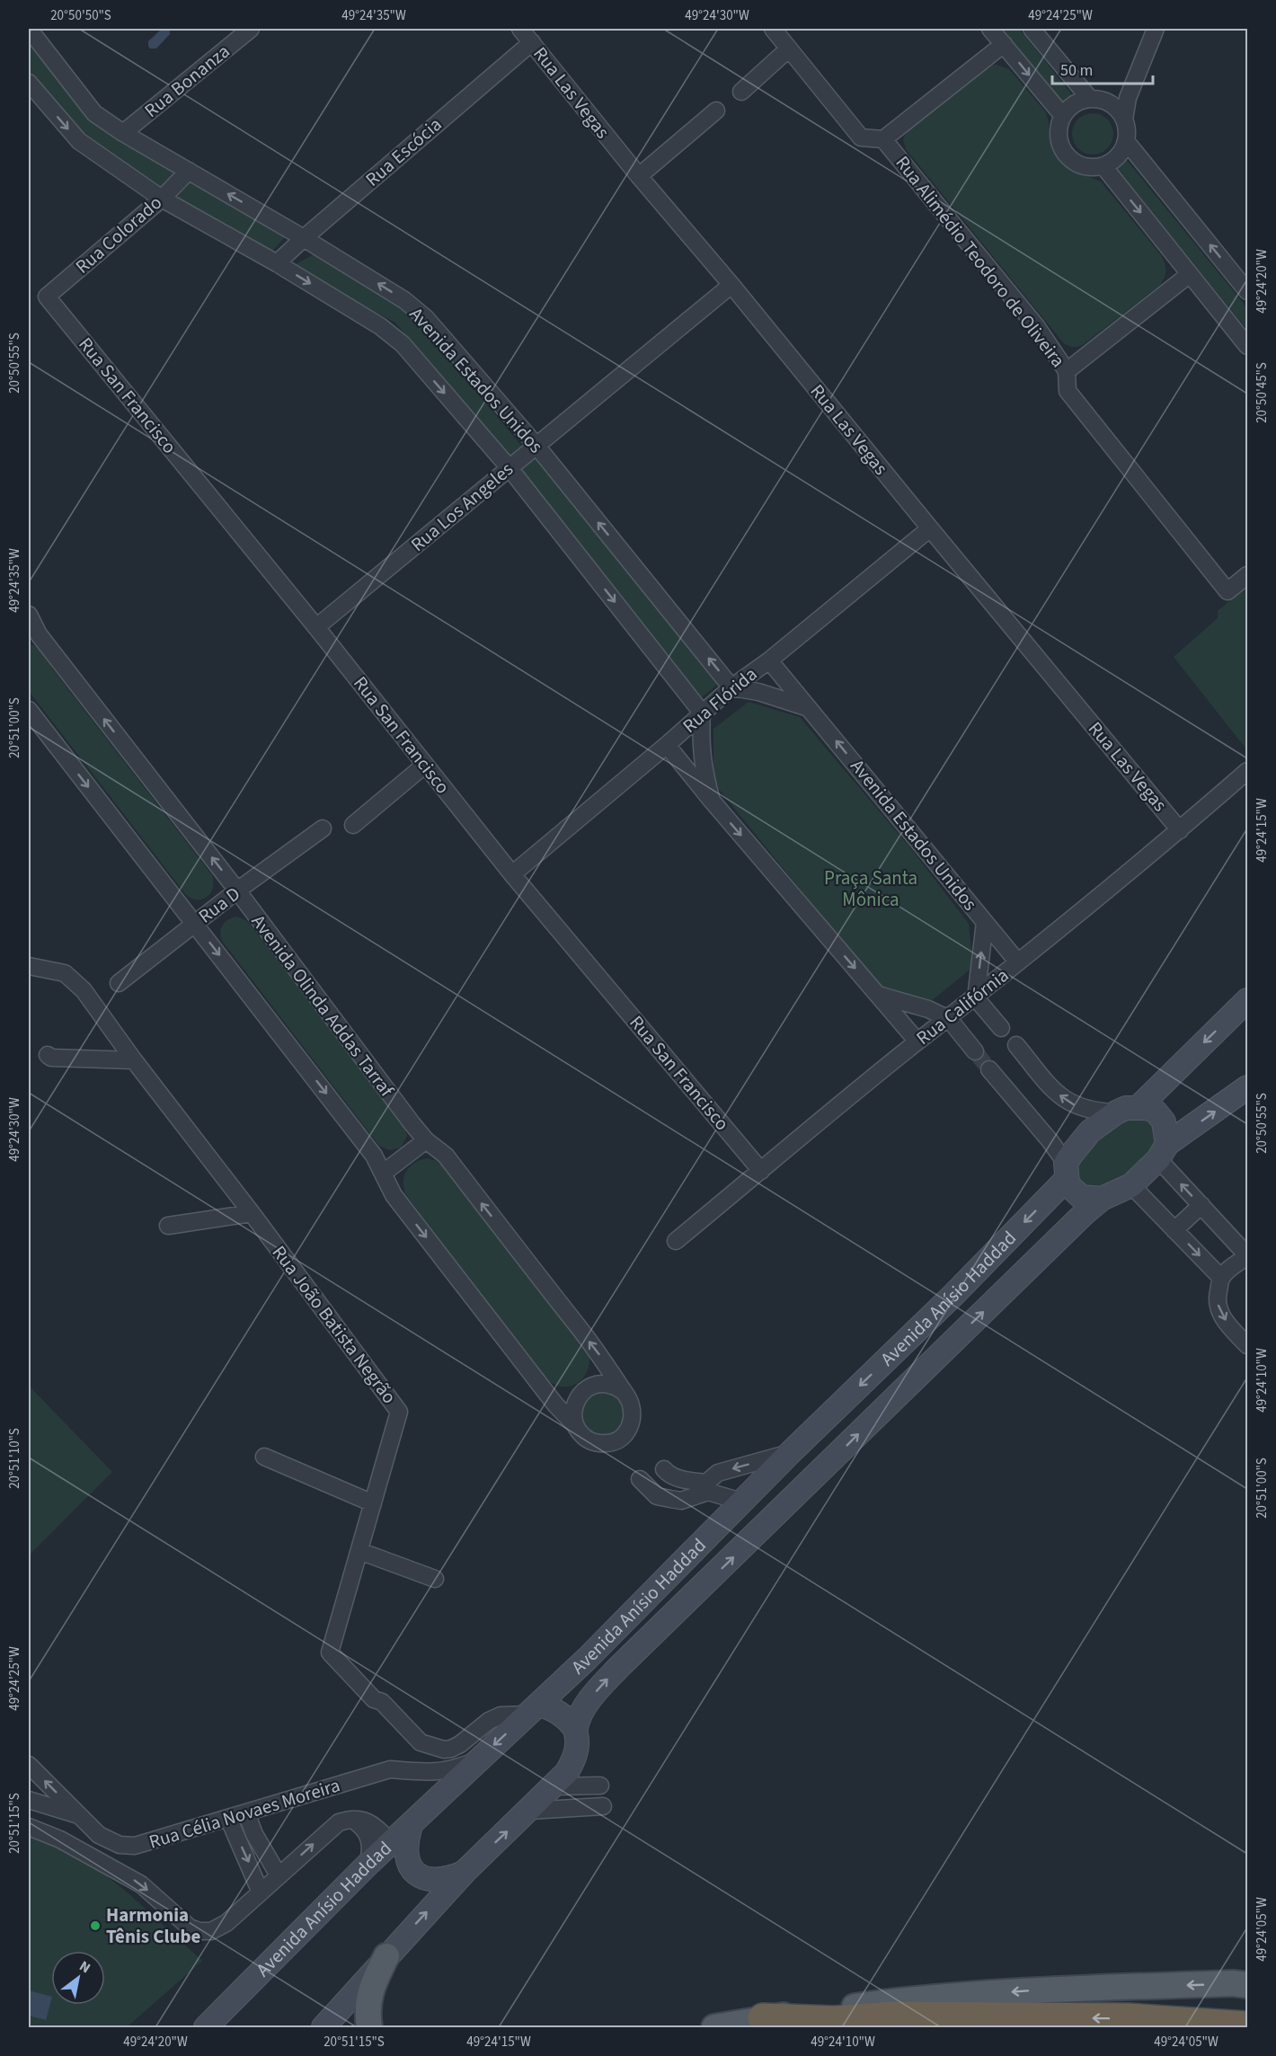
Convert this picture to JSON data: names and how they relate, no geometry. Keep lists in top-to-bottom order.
{
  "streets": {
    "main road": ["Avenida Anísio Haddad"],
    "street": [
      "Rua Bonanza",
      "Rua Las Vegas",
      "Rua Escócia",
      "Rua Colorado",
      "Rua Alimédio Teodoro de Oliveira",
      "Avenida Estados Unidos",
      "Rua San Francisco",
      "Rua Los Angeles",
      "Rua Flórida",
      "Rua D",
      "Avenida Olinda Addas Tarraf",
      "Rua Califórnia",
      "Rua João Batista Negrão",
      "Rua Célia Novaes Moreira"
    ]
  },
  "crossings": [
    ["Rua Bonanza", "Avenida Estados Unidos"],
    ["Rua Las Vegas", "Rua Escócia"],
    ["Rua Las Vegas", "Rua Los Angeles"],
    ["Rua Las Vegas", "Rua Flórida"],
    ["Rua Las Vegas", "Rua Califórnia"],
    ["Rua Escócia", "Avenida Estados Unidos"],
    ["Rua Colorado", "Avenida Estados Unidos"],
    ["Rua Colorado", "Rua San Francisco"],
    ["Avenida Estados Unidos", "Rua Los Angeles"],
    ["Avenida Estados Unidos", "Rua Flórida"],
    ["Avenida Estados Unidos", "Rua Califórnia"],
    ["Rua San Francisco", "Rua Los Angeles"],
    ["Rua San Francisco", "Rua Flórida"],
    ["Rua San Francisco", "Rua Califórnia"],
    ["Rua D", "Avenida Olinda Addas Tarraf"],
    ["Avenida Anísio Haddad", "Rua Célia Novaes Moreira"],
    ["Rua João Batista Negrão", "Rua Célia Novaes Moreira"]
  ],
  "parks": ["Praça Santa Mônica"],
  "places": ["Harmonia Tênis Clube"],
  "scale_bar": "50 m",
  "north": "top right",
  "coordinates": [
    "20°50'50\"S",
    "49°24'35\"W",
    "49°24'30\"W",
    "49°24'25\"W",
    "49°24'20\"W",
    "20°50'55\"S",
    "20°50'45\"S",
    "20°51'00\"S",
    "49°24'15\"W",
    "49°24'10\"W",
    "20°51'10\"S",
    "20°51'15\"S",
    "49°24'05\"W"
  ]
}
